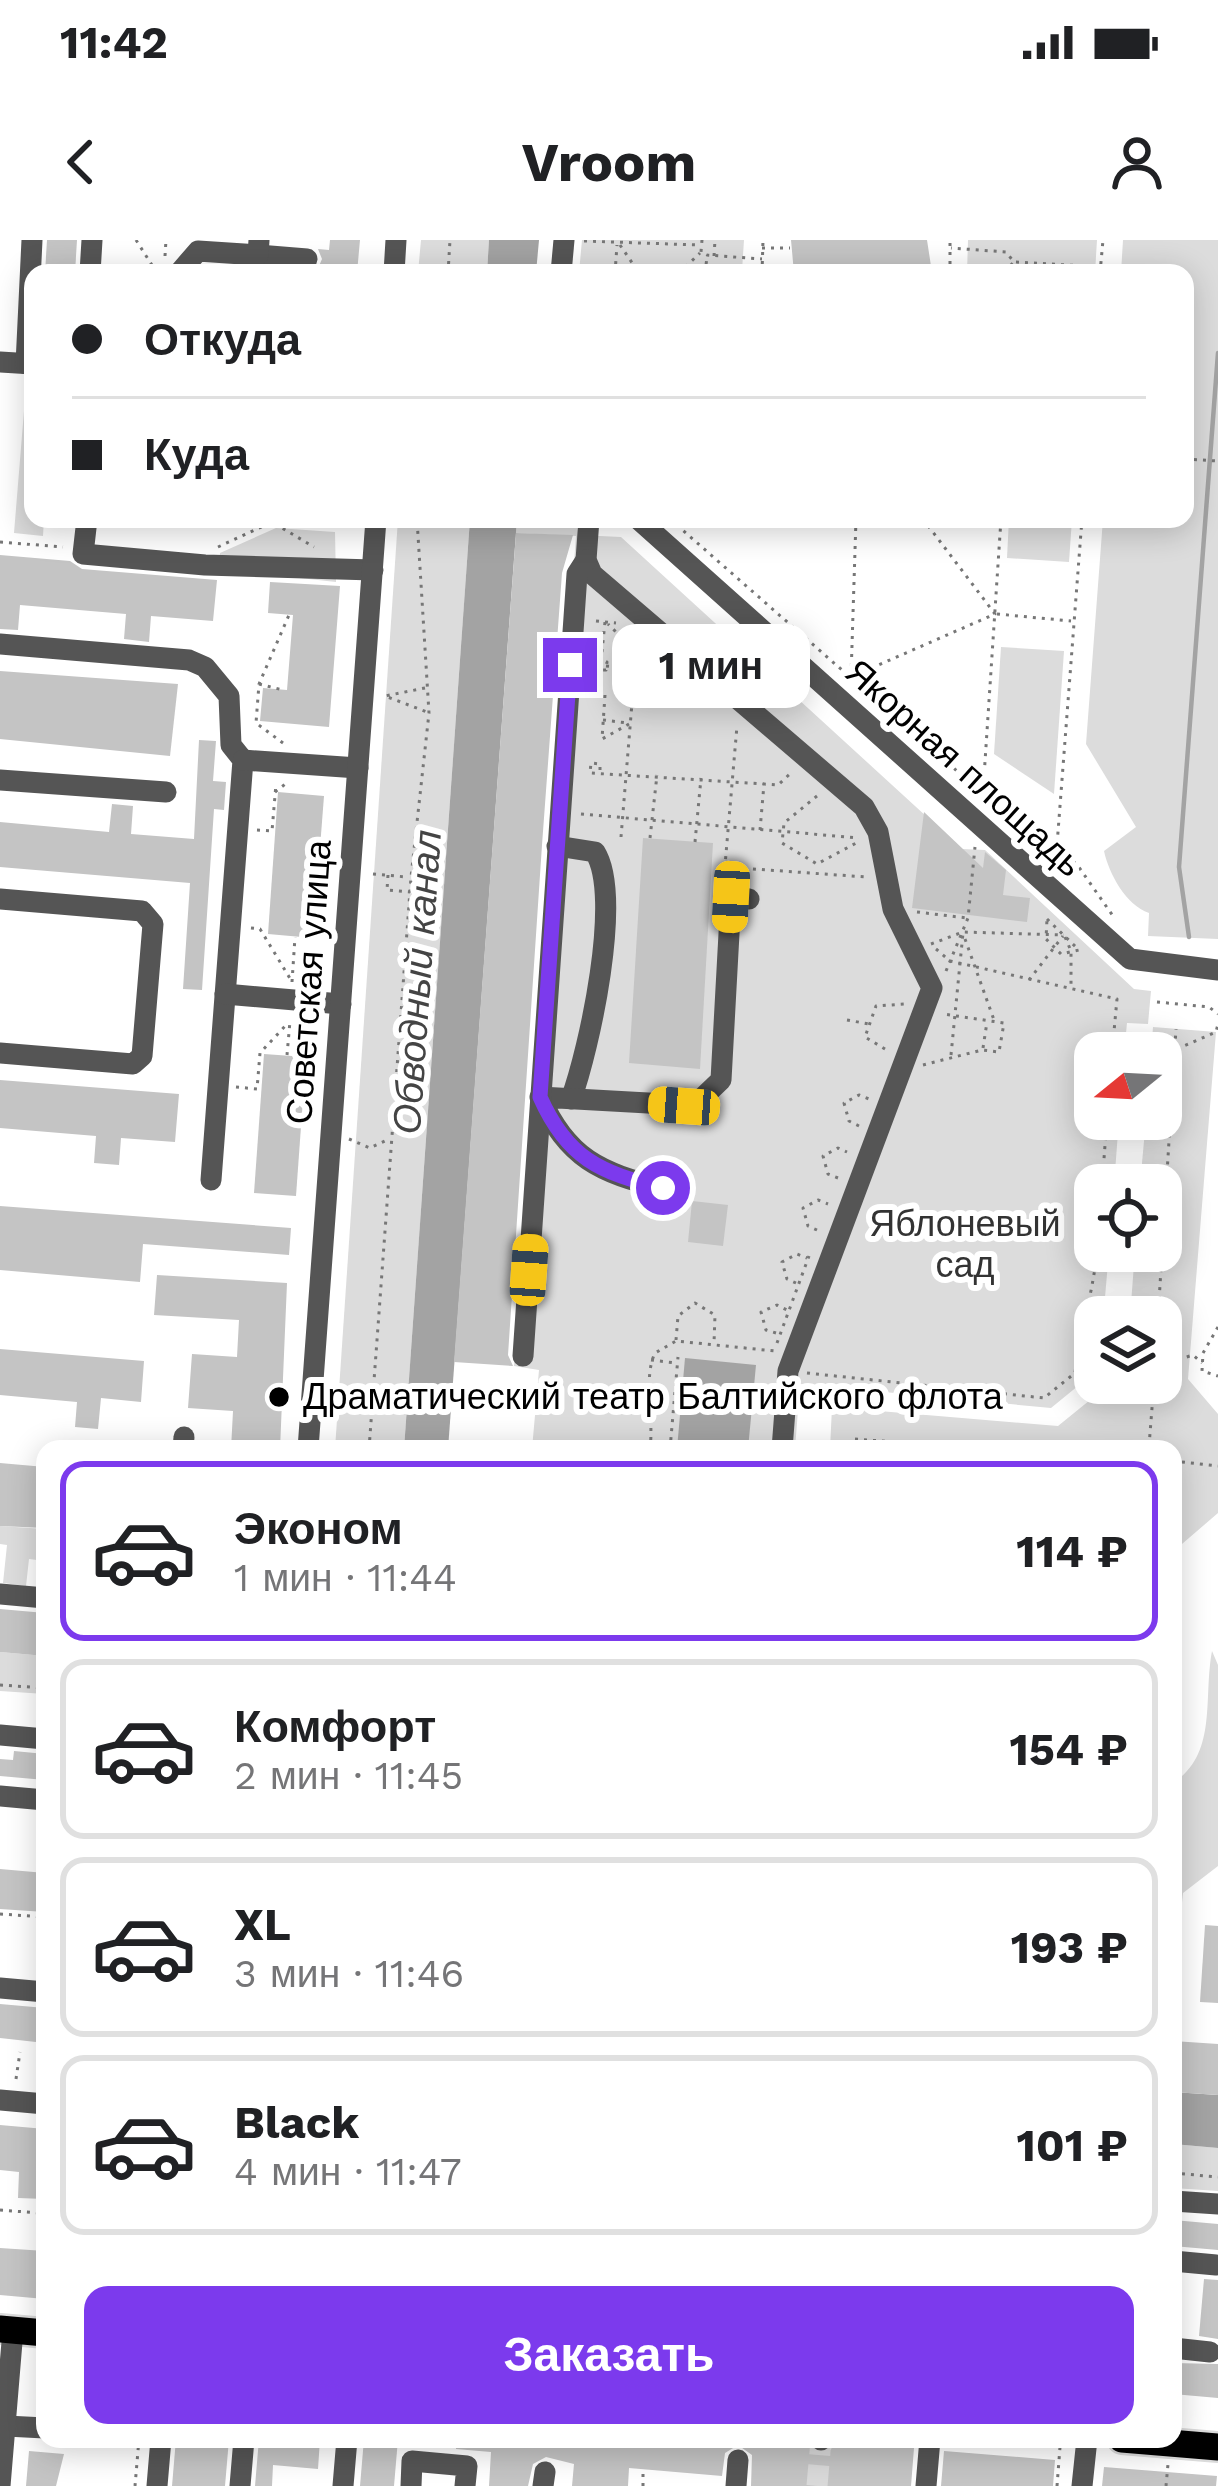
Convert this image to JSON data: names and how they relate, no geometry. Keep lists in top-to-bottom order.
{
  "streets": {
    "street": ["Якорная площадь", "Советская улица"]
  },
  "water": ["Обводный канал"],
  "parks": ["Яблоневый сад"],
  "places": ["Драматический театр Балтийского флота"],
  "north": "left",
  "page": {
    "status": "11:42",
    "header": "Vroom",
    "banner": ["Откуда", "Куда"],
    "bubble": "1 мин",
    "list": [
      {
        "name": "Эконом",
        "note": "1 мин · 11:44",
        "value": "114 ₽"
      },
      {
        "name": "Комфорт",
        "note": "2 мин · 11:45",
        "value": "154 ₽"
      },
      {
        "name": "XL",
        "note": "3 мин · 11:46",
        "value": "193 ₽"
      },
      {
        "name": "Black",
        "note": "4 мин · 11:47",
        "value": "101 ₽"
      }
    ],
    "buttons": "Заказать"
  }
}
